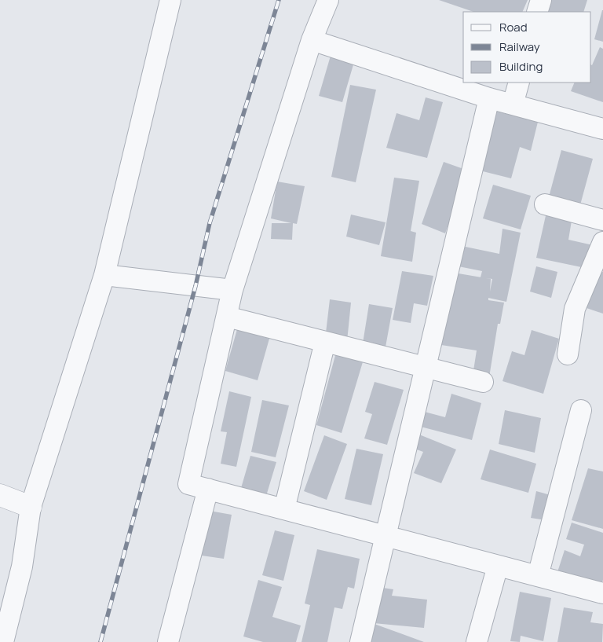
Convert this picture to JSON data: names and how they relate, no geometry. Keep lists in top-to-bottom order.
{
  "legend": ["Road", "Railway", "Building"]
}
